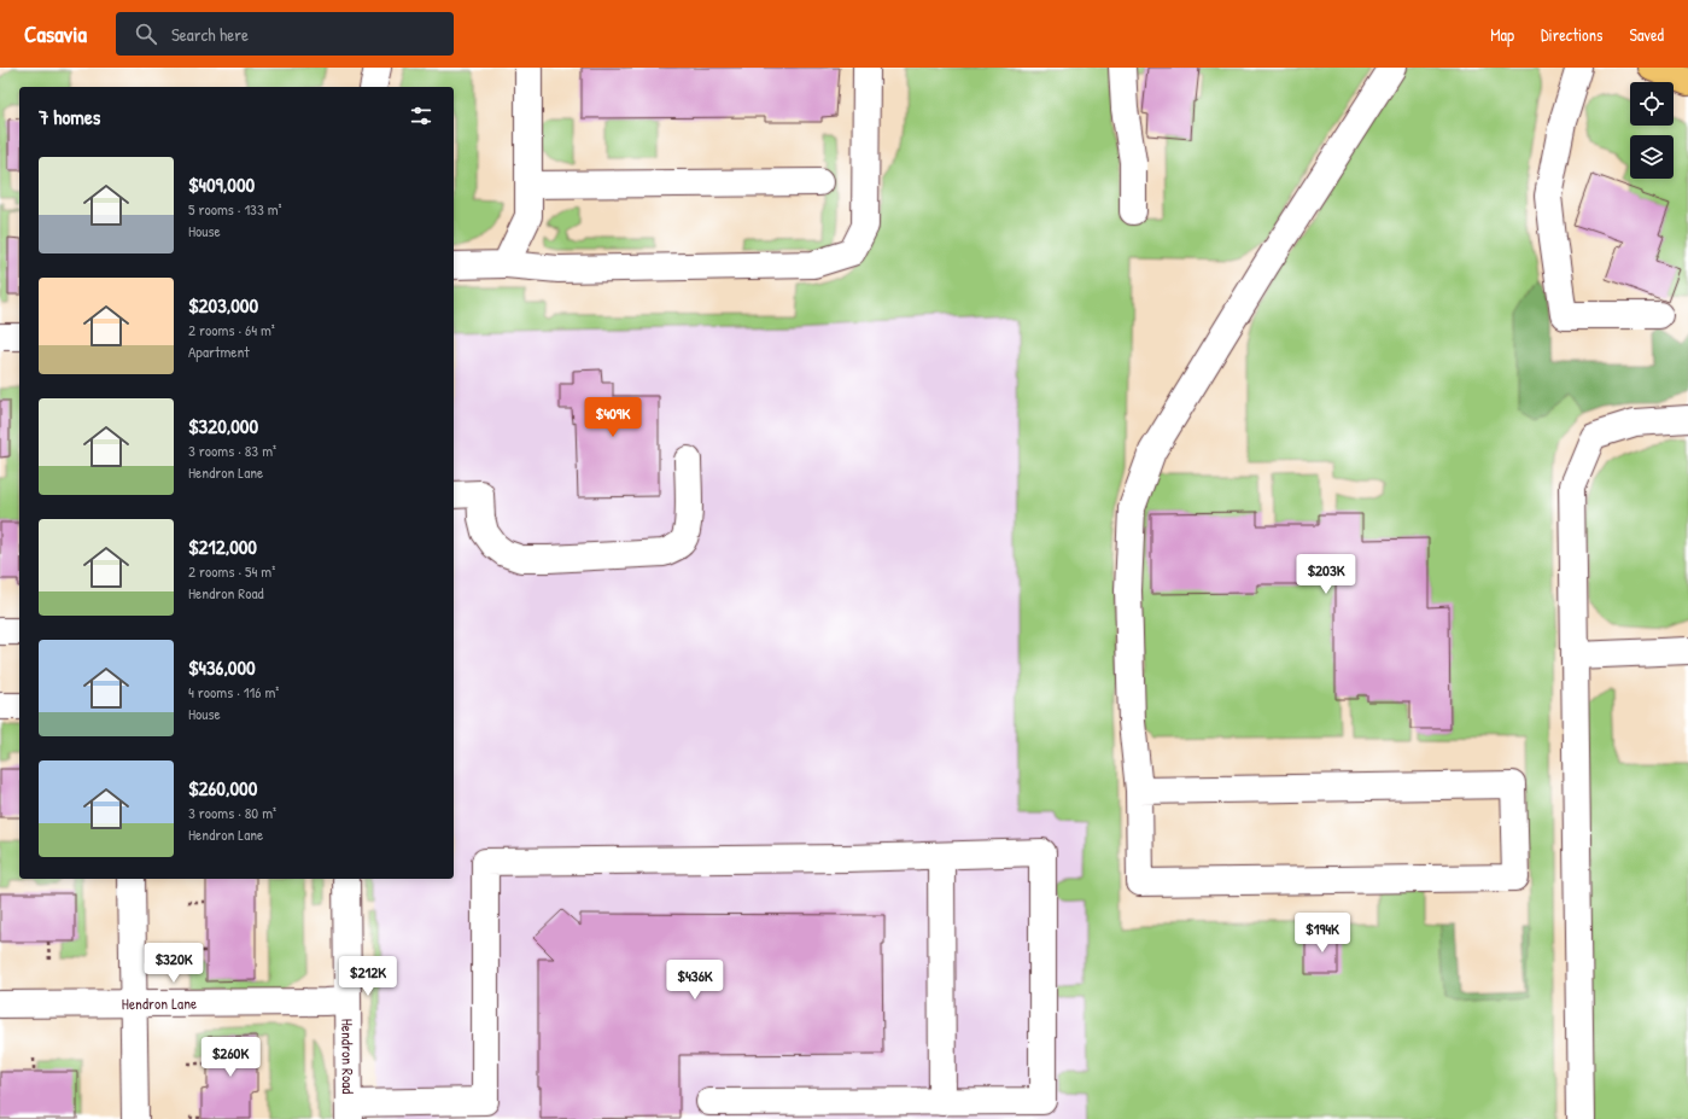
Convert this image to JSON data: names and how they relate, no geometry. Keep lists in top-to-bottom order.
{
  "streets": {
    "street": ["Hendron Lane", "Hendron Road"]
  },
  "crossings": [
    ["Hendron Lane", "Hendron Road"]
  ],
  "page": {
    "header": "Casavia",
    "search": "Search here",
    "nav": ["Map", "Directions", "Saved"],
    "heading": "7 homes",
    "list": [
      {
        "name": "$409,000",
        "note": "5 rooms · 133 m² · House"
      },
      {
        "name": "$203,000",
        "note": "2 rooms · 64 m² · Apartment"
      },
      {
        "name": "$320,000",
        "note": "3 rooms · 83 m² · Hendron Lane"
      },
      {
        "name": "$212,000",
        "note": "2 rooms · 54 m² · Hendron Road"
      },
      {
        "name": "$436,000",
        "note": "4 rooms · 116 m² · House"
      },
      {
        "name": "$260,000",
        "note": "3 rooms · 80 m² · Hendron Lane"
      }
    ],
    "price": [
      "$409K",
      "$203K",
      "$194K",
      "$320K",
      "$212K",
      "$436K",
      "$260K"
    ]
  }
}
